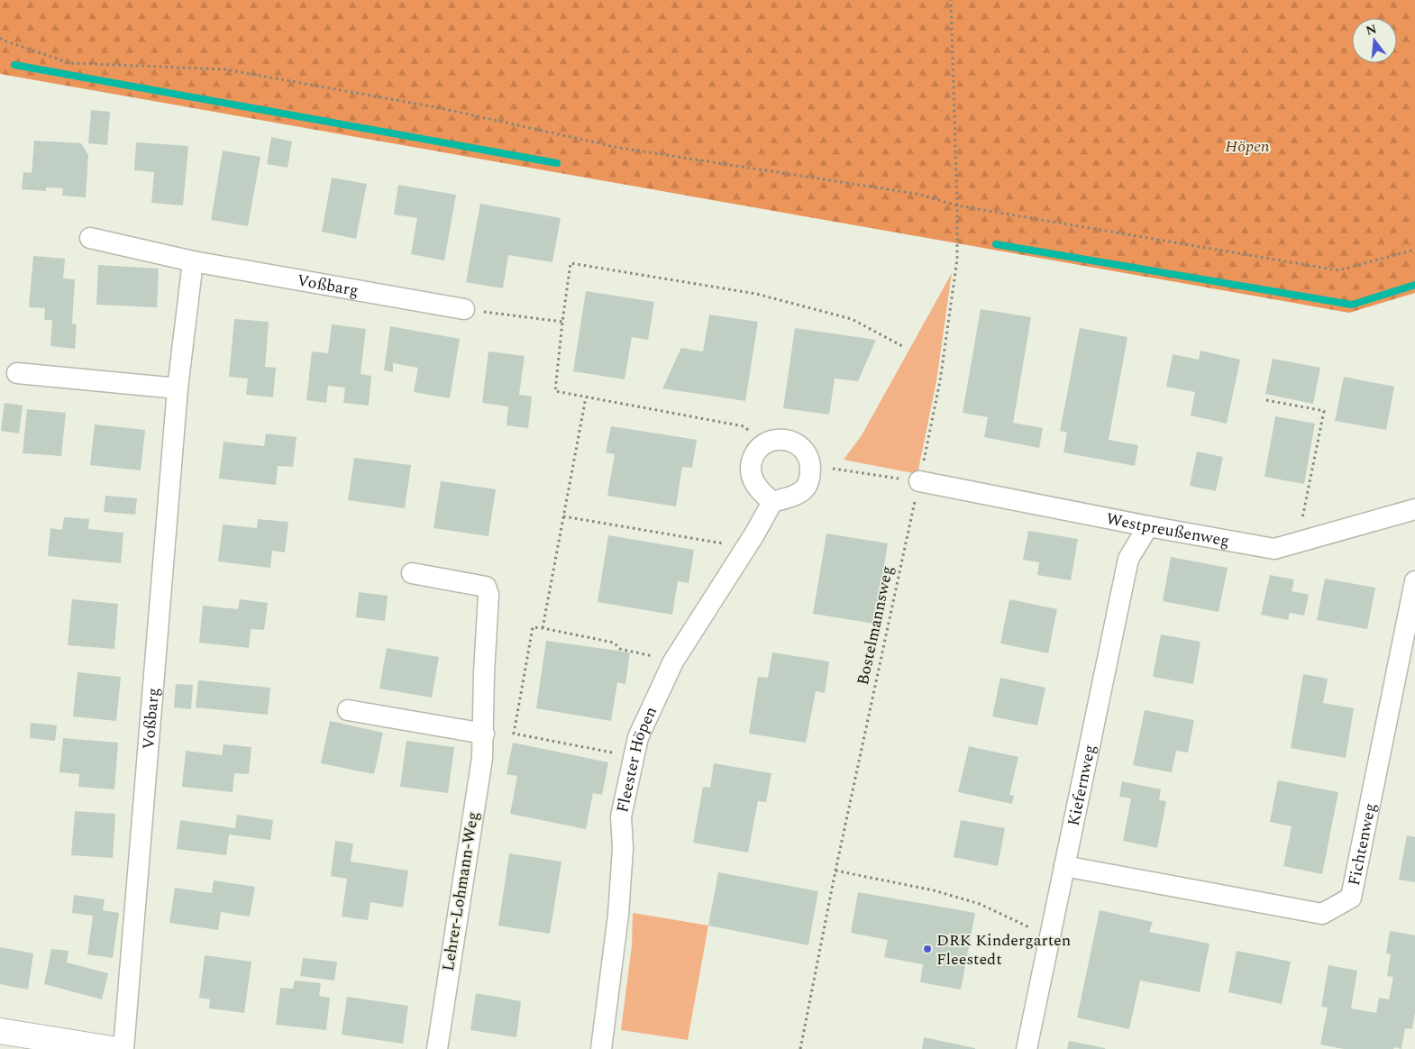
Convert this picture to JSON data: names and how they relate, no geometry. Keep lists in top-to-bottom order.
{
  "streets": {
    "street": [
      "Voßbarg",
      "Westpreußenweg",
      "Fleester Höpen",
      "Kiefernweg",
      "Fichtenweg",
      "Lehrer-Lohmann-Weg"
    ],
    "path": ["Bostelmannsweg"]
  },
  "crossings": [
    ["Westpreußenweg", "Bostelmannsweg"],
    ["Westpreußenweg", "Kiefernweg"],
    ["Kiefernweg", "Fichtenweg"]
  ],
  "parks": ["Höpen"],
  "places": ["DRK Kindergarten Fleestedt"],
  "north": "top"
}
